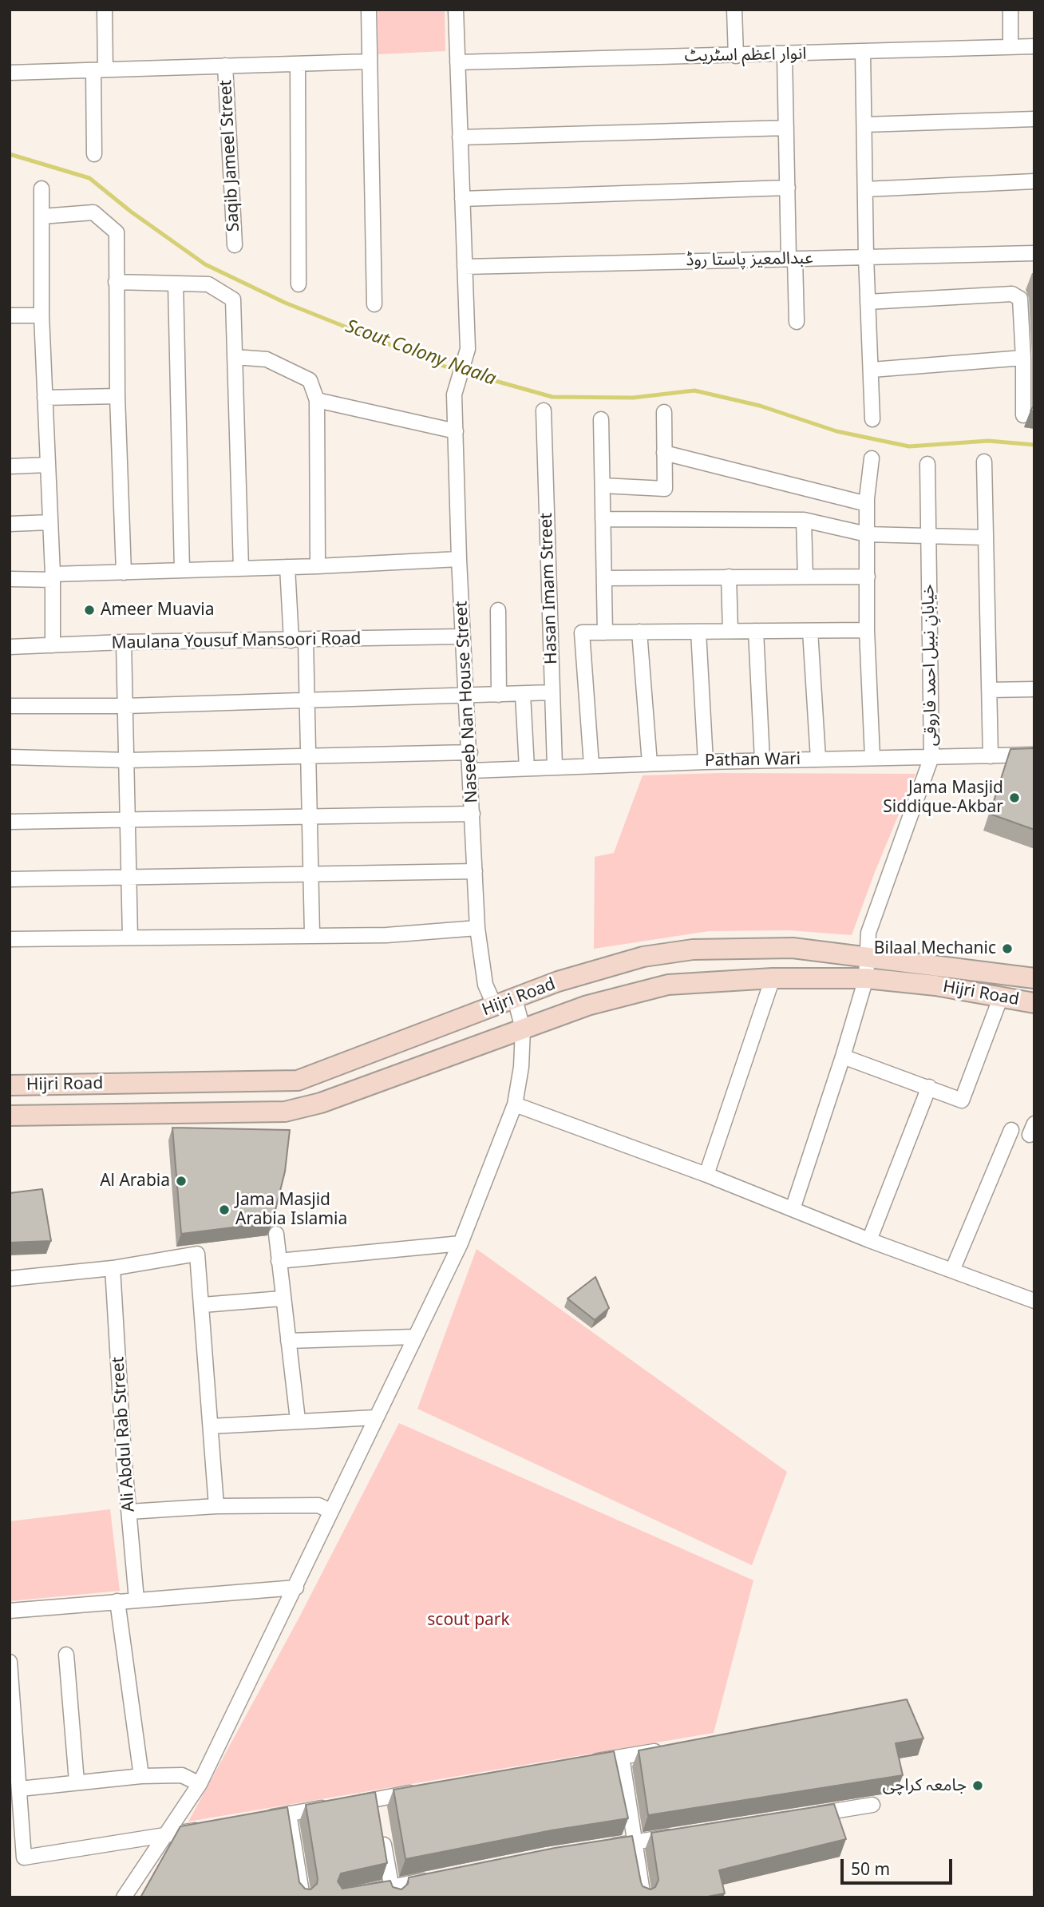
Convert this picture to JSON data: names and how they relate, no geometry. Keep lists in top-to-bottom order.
{
  "streets": {
    "main road": ["Hijri Road"],
    "street": [
      "انوار اعظم اسٹریٹ",
      "Saqib Jameel Street",
      "عبدالمعیز پاستا روڈ",
      "Hasan Imam Street",
      "Maulana Yousuf Mansoori Road",
      "خیابانِ نبیل احمد فاروقی",
      "Naseeb Nan House Street",
      "Pathan Wari",
      "Ali Abdul Rab Street"
    ]
  },
  "crossings": [
    ["انوار اعظم اسٹریٹ", "Naseeb Nan House Street"],
    ["عبدالمعیز پاستا روڈ", "Naseeb Nan House Street"],
    ["Hasan Imam Street", "Pathan Wari"],
    ["Maulana Yousuf Mansoori Road", "Naseeb Nan House Street"],
    ["خیابانِ نبیل احمد فاروقی", "Pathan Wari"],
    ["خیابانِ نبیل احمد فاروقی", "Hijri Road"],
    ["Naseeb Nan House Street", "Pathan Wari"],
    ["Naseeb Nan House Street", "Hijri Road"]
  ],
  "water": ["Scout Colony Naala"],
  "parks": ["scout park"],
  "places": [
    "Ameer Muavia",
    "Jama Masjid Siddique-Akbar",
    "Bilaal Mechanic",
    "Al Arabia",
    "Jama Masjid Arabia Islamia",
    "جامعہ کراچی"
  ],
  "scale_bar": "50 m"
}
